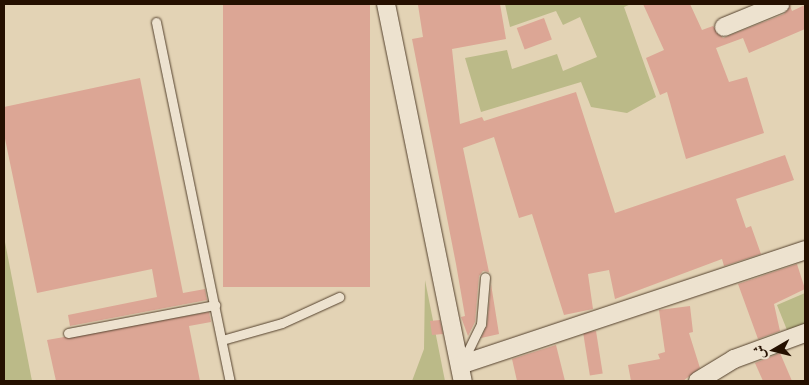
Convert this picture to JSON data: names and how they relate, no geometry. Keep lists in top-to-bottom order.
{
  "north": "left"
}
